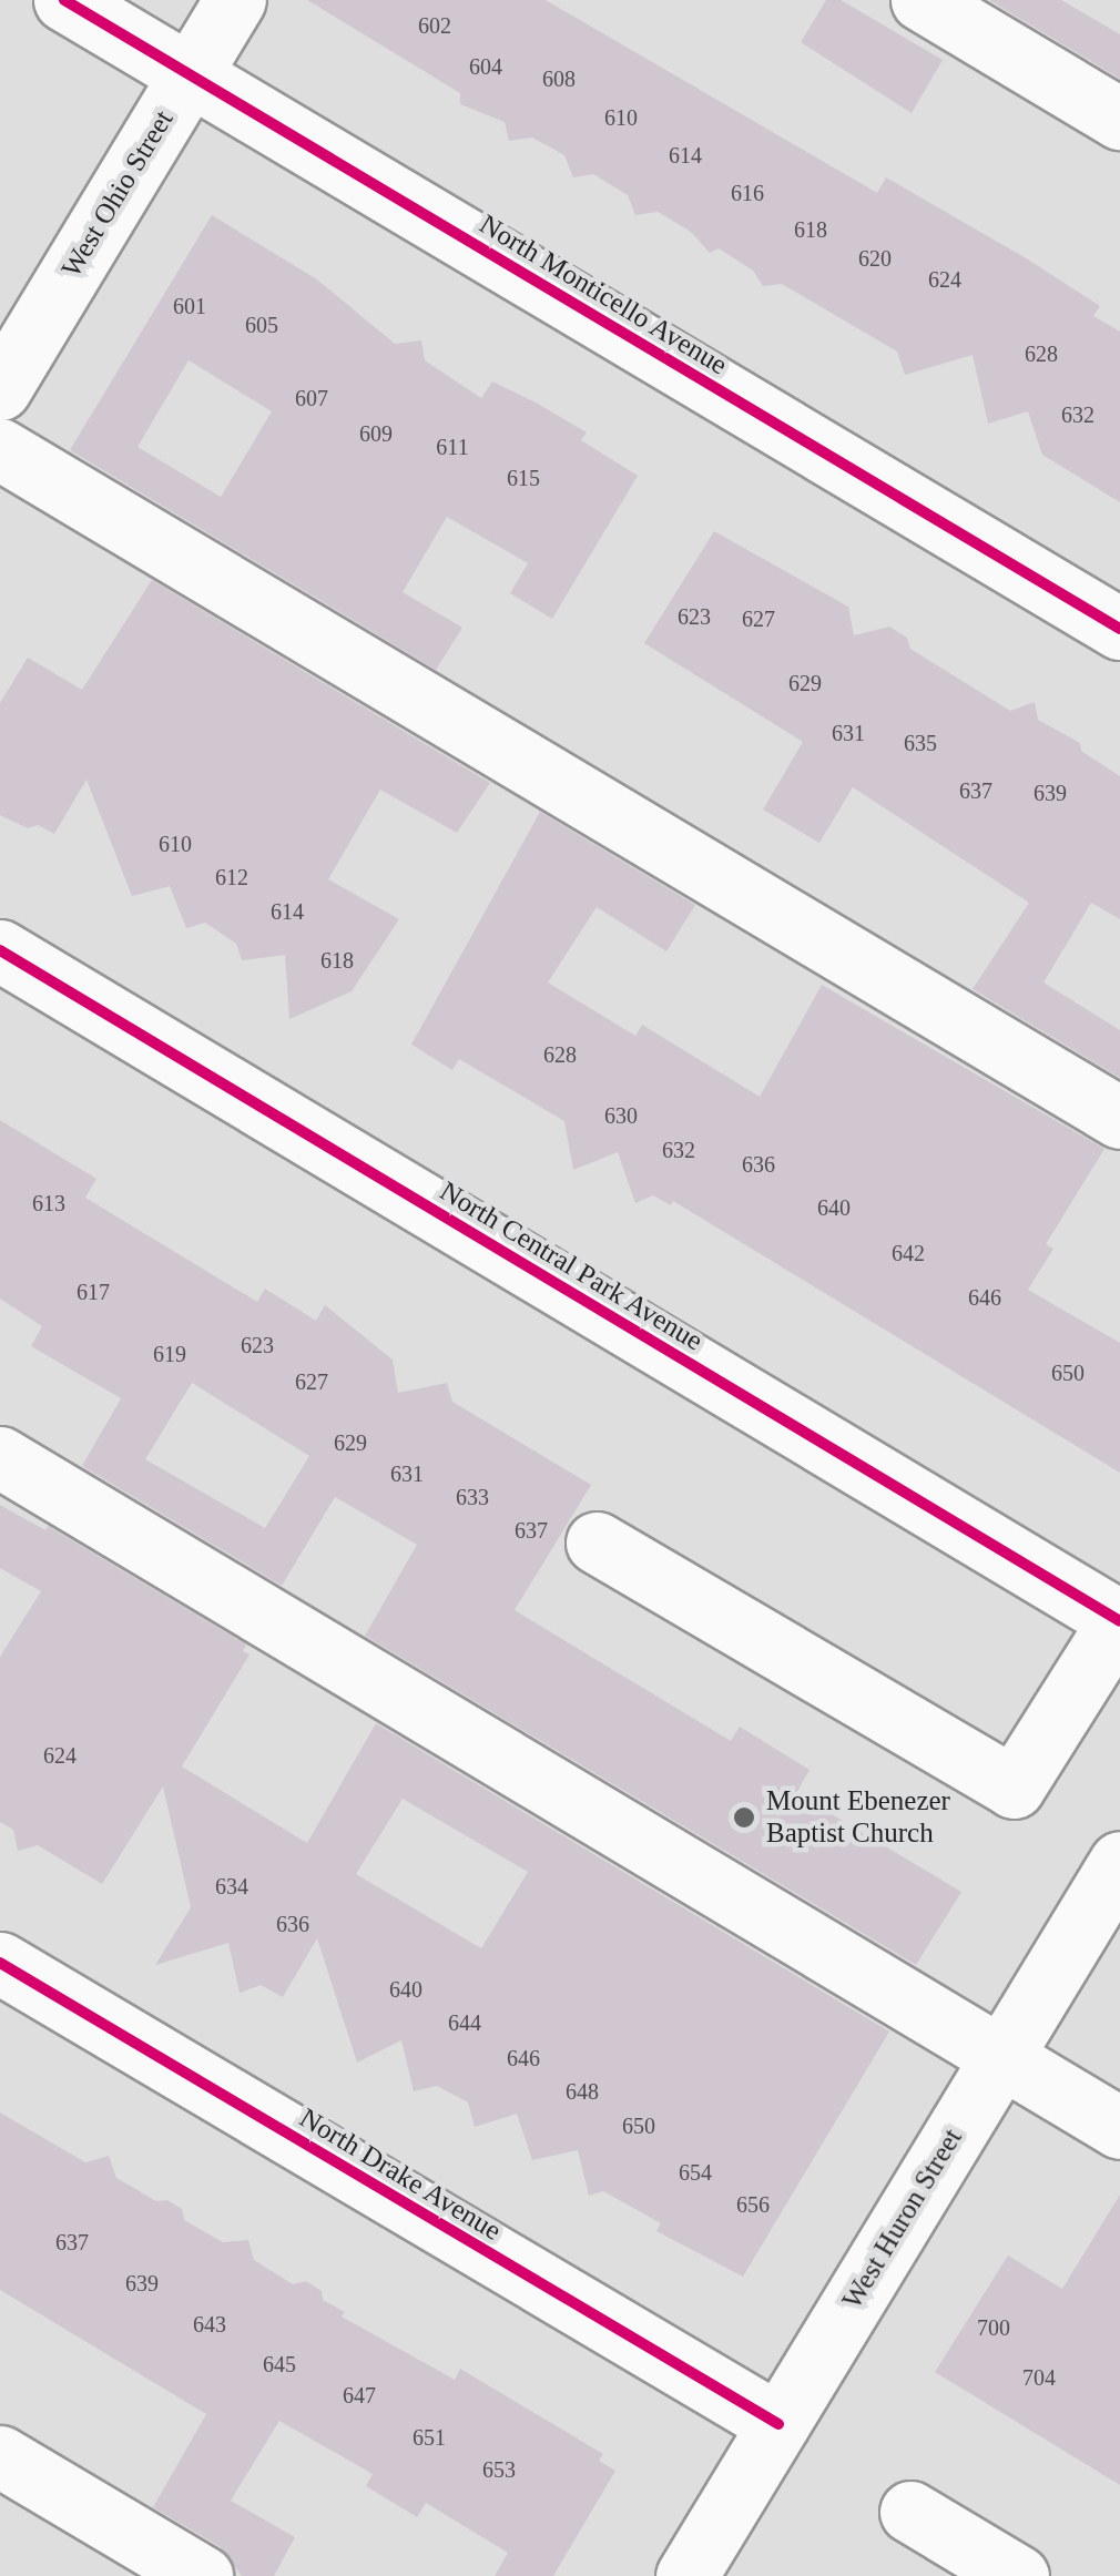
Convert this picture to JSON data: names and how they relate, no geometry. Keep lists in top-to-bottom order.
{
  "streets": {
    "street": [
      "West Ohio Street",
      "North Monticello Avenue",
      "North Central Park Avenue",
      "North Drake Avenue",
      "West Huron Street"
    ]
  },
  "crossings": [
    ["West Ohio Street", "North Monticello Avenue"],
    ["North Drake Avenue", "West Huron Street"]
  ],
  "places": ["Mount Ebenezer Baptist Church"],
  "house_numbers": [
    "602",
    "604",
    "608",
    "610",
    "614",
    "616",
    "618",
    "620",
    "624",
    "601",
    "605",
    "628",
    "607",
    "632",
    "609",
    "611",
    "615",
    "623",
    "627",
    "629",
    "631",
    "635",
    "637",
    "639",
    "610",
    "612",
    "614",
    "618",
    "628",
    "630",
    "632",
    "636",
    "613",
    "640",
    "642",
    "617",
    "646",
    "623",
    "619",
    "650",
    "627",
    "629",
    "631",
    "633",
    "637",
    "624",
    "634",
    "636",
    "640",
    "644",
    "646",
    "648",
    "650",
    "654",
    "656",
    "637",
    "639",
    "643",
    "700",
    "645",
    "704",
    "647",
    "651",
    "653"
  ]
}
